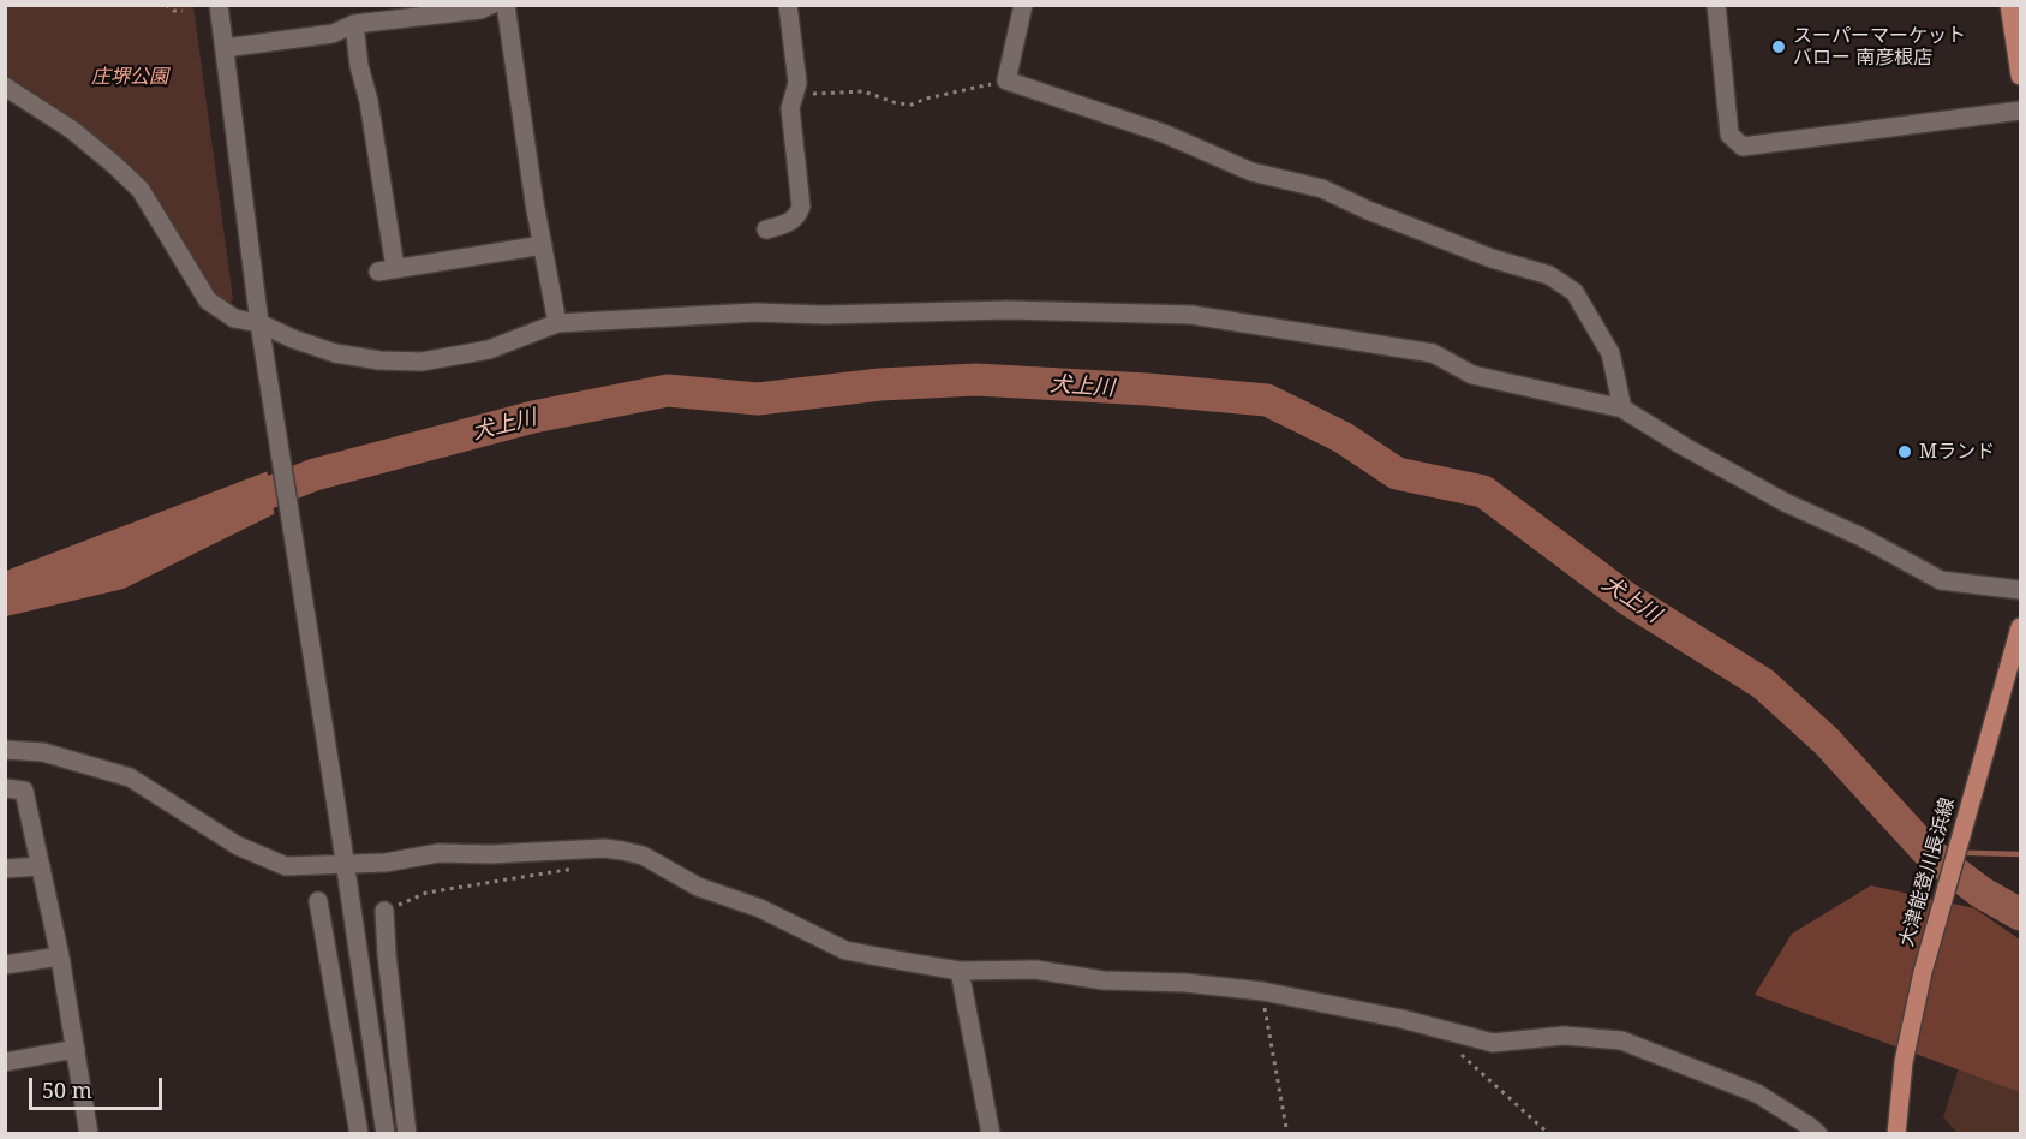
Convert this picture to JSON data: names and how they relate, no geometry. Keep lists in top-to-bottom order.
{
  "streets": {
    "main road": ["大津能登川長浜線"]
  },
  "water": ["犬上川"],
  "parks": ["庄堺公園"],
  "places": ["スーパーマーケット バロー 南彦根店", "Mランド"],
  "scale_bar": "50 m"
}
